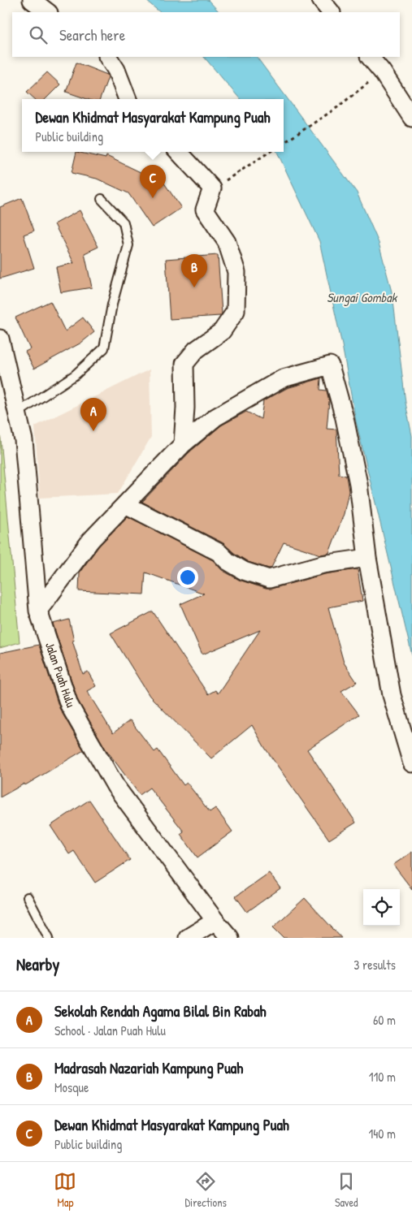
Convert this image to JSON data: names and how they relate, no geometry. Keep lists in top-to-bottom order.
{
  "streets": {
    "street": ["Jalan Puah Hulu"]
  },
  "water": ["Sungai Gombak"],
  "page": {
    "search": "Search here",
    "popup": ["Dewan Khidmat Masyarakat Kampung Puah", "Public building"],
    "pins": ["C", "B", "A"],
    "heading": ["Nearby", "3 results"],
    "list": [
      {
        "mark": "A",
        "name": "Sekolah Rendah Agama Bilal Bin Rabah",
        "note": "School · Jalan Puah Hulu",
        "value": "60 m"
      },
      {
        "mark": "B",
        "name": "Madrasah Nazariah Kampung Puah",
        "note": "Mosque",
        "value": "110 m"
      },
      {
        "mark": "C",
        "name": "Dewan Khidmat Masyarakat Kampung Puah",
        "note": "Public building",
        "value": "140 m"
      }
    ],
    "nav": ["Map", "Directions", "Saved"]
  }
}
